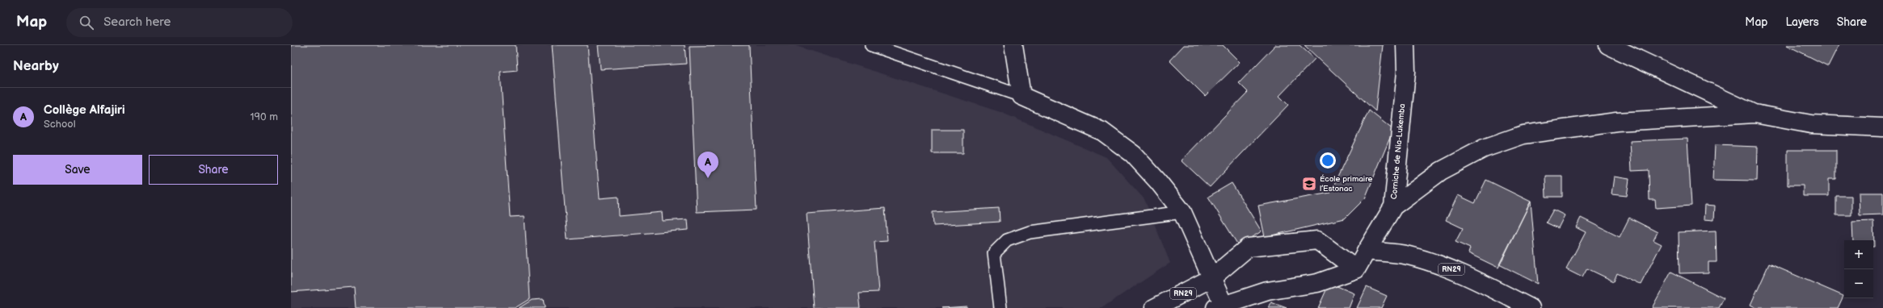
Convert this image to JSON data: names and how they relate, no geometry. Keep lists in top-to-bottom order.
{
  "streets": {
    "street": ["Corniche de Nia-Lukemba", "RN29"]
  },
  "crossings": [
    ["Corniche de Nia-Lukemba", "RN29"]
  ],
  "places": {
    "school or university": ["École primaire l’Estonac"]
  },
  "page": {
    "header": "Map",
    "search": "Search here",
    "nav": ["Map", "Layers", "Share"],
    "heading": "Nearby",
    "list": [
      {
        "mark": "A",
        "name": "Collège Alfajiri",
        "note": "School",
        "value": "190 m"
      }
    ],
    "buttons": ["Save", "Share"],
    "pins": "A",
    "map_buttons": ["+", "−"]
  }
}
